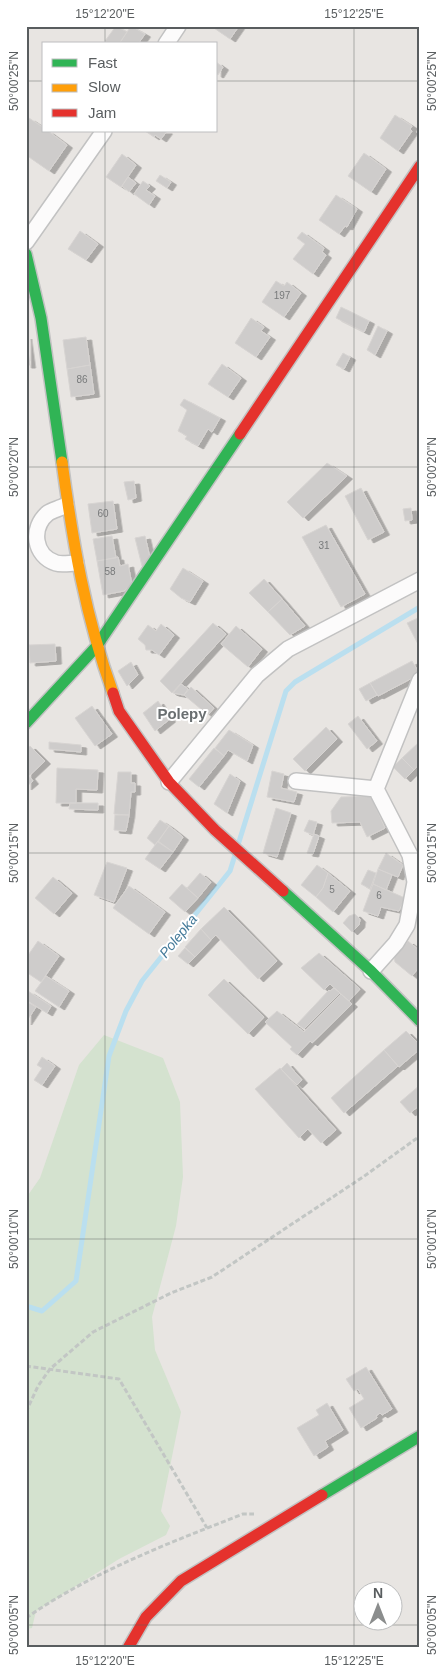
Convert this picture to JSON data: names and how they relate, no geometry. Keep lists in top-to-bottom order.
{
  "districts": ["Polepy"],
  "water": ["Polepka"],
  "house_numbers": [
    "197",
    "86",
    "60",
    "31",
    "58",
    "5",
    "6"
  ],
  "legend": ["Fast", "Slow", "Jam"],
  "north": "top",
  "coordinates": [
    "15°12'20\"E",
    "15°12'25\"E",
    "50°00'25\"N",
    "50°00'20\"N",
    "50°00'15\"N",
    "50°00'10\"N",
    "50°00'05\"N"
  ]
}
